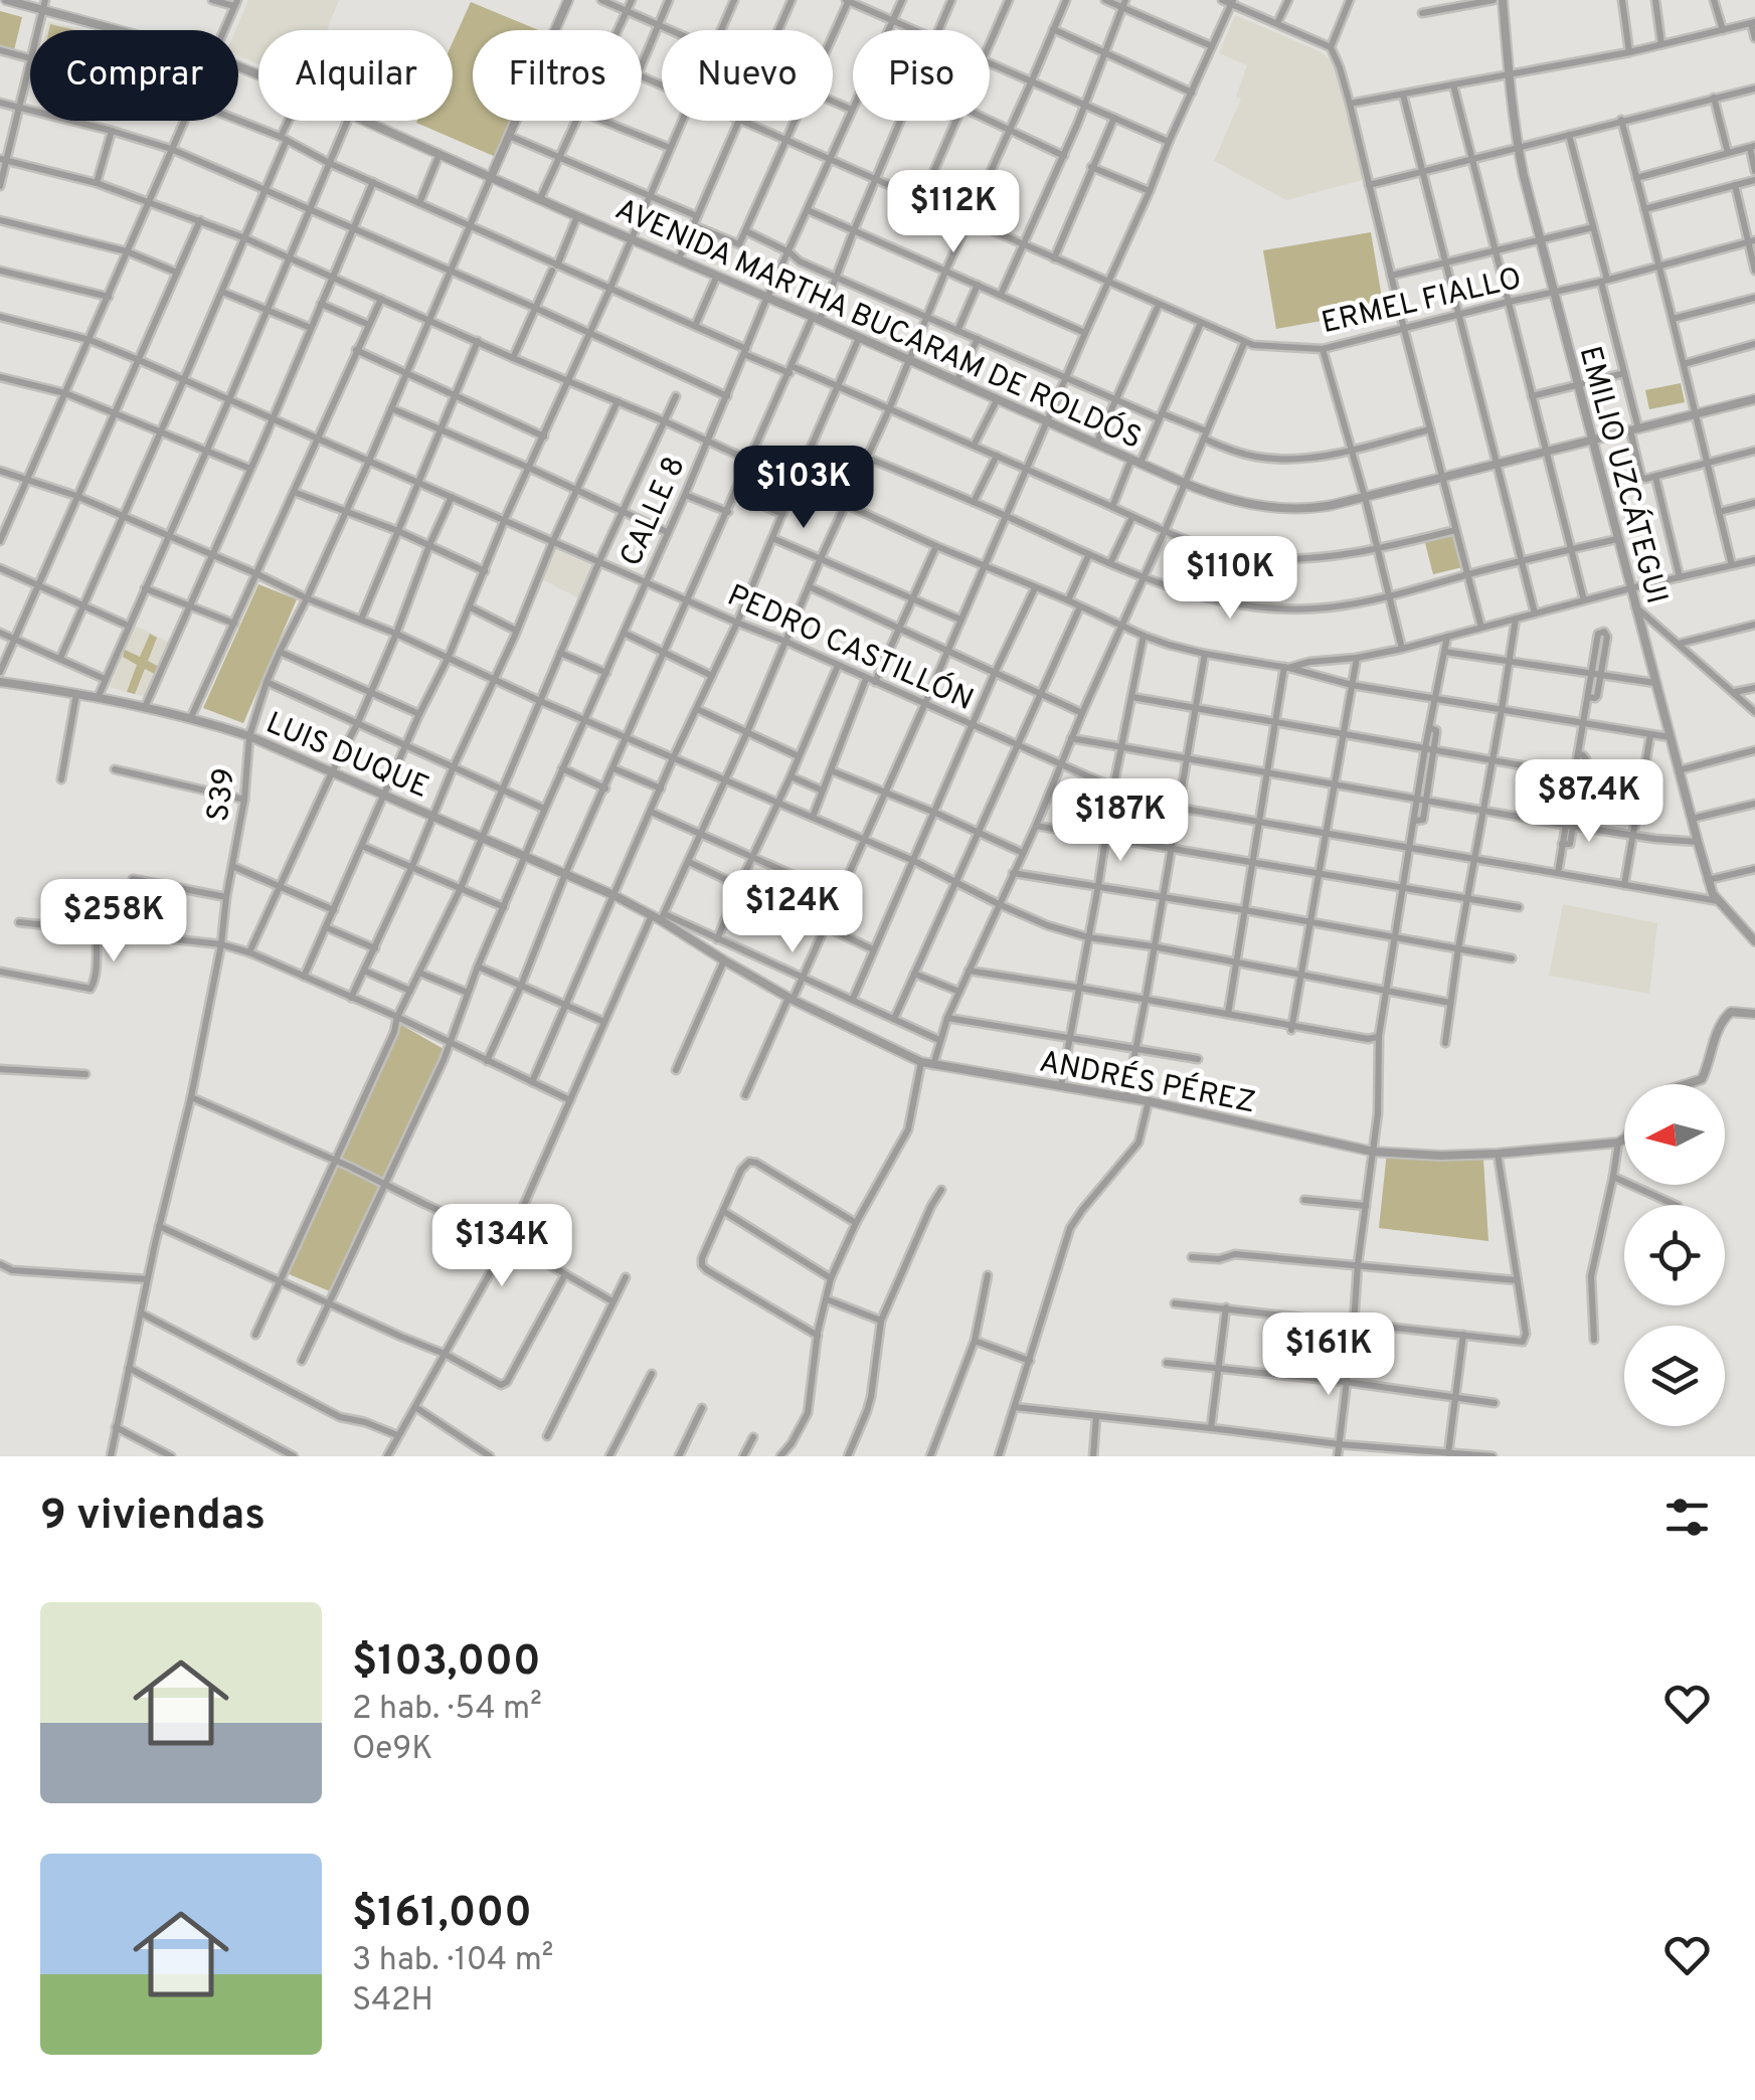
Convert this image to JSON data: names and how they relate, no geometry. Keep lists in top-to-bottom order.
{
  "streets": {
    "street": [
      "ERMEL FIALLO",
      "AVENIDA MARTHA BUCARAM DE ROLDÓS",
      "EMILIO UZCÁTEGUI",
      "CALLE 8",
      "PEDRO CASTILLÓN",
      "LUIS DUQUE",
      "S39",
      "ANDRÉS PÉREZ"
    ]
  },
  "crossings": [
    ["ERMEL FIALLO", "EMILIO UZCÁTEGUI"],
    ["ERMEL FIALLO", "CALLE 8"],
    ["AVENIDA MARTHA BUCARAM DE ROLDÓS", "EMILIO UZCÁTEGUI"],
    ["AVENIDA MARTHA BUCARAM DE ROLDÓS", "CALLE 8"],
    ["AVENIDA MARTHA BUCARAM DE ROLDÓS", "S39"],
    ["EMILIO UZCÁTEGUI", "PEDRO CASTILLÓN"],
    ["CALLE 8", "PEDRO CASTILLÓN"],
    ["CALLE 8", "LUIS DUQUE"],
    ["PEDRO CASTILLÓN", "S39"],
    ["LUIS DUQUE", "S39"],
    ["LUIS DUQUE", "ANDRÉS PÉREZ"]
  ],
  "north": "left",
  "page": {
    "chip": [
      "Comprar",
      "Alquilar",
      "Filtros",
      "Nuevo",
      "Piso"
    ],
    "price": [
      "$112K",
      "$103K",
      "$110K",
      "$87.4K",
      "$187K",
      "$124K",
      "$258K",
      "$134K",
      "$161K"
    ],
    "heading": "9 viviendas",
    "list": [
      {
        "name": "$103,000",
        "note": "2 hab. · 54 m² · Oe9K"
      },
      {
        "name": "$161,000",
        "note": "3 hab. · 104 m² · S42H"
      }
    ]
  }
}
